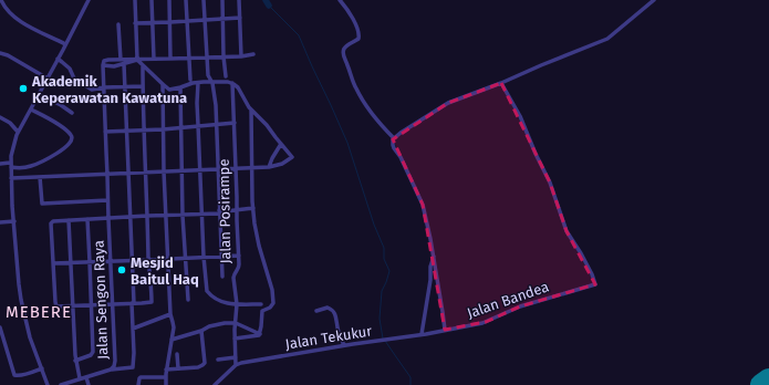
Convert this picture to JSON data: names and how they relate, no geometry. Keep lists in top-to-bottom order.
{
  "streets": {
    "street": [
      "Jalan Posirampe",
      "Jalan Sengon Raya",
      "Jalan Bandea",
      "Jalan Tekukur"
    ]
  },
  "crossings": [
    ["Jalan Posirampe", "Jalan Tekukur"],
    ["Jalan Bandea", "Jalan Tekukur"]
  ],
  "districts": ["MEBERE"],
  "places": ["Akademik Keperawatan Kawatuna", "Mesjid Baitul Haq"]
}
